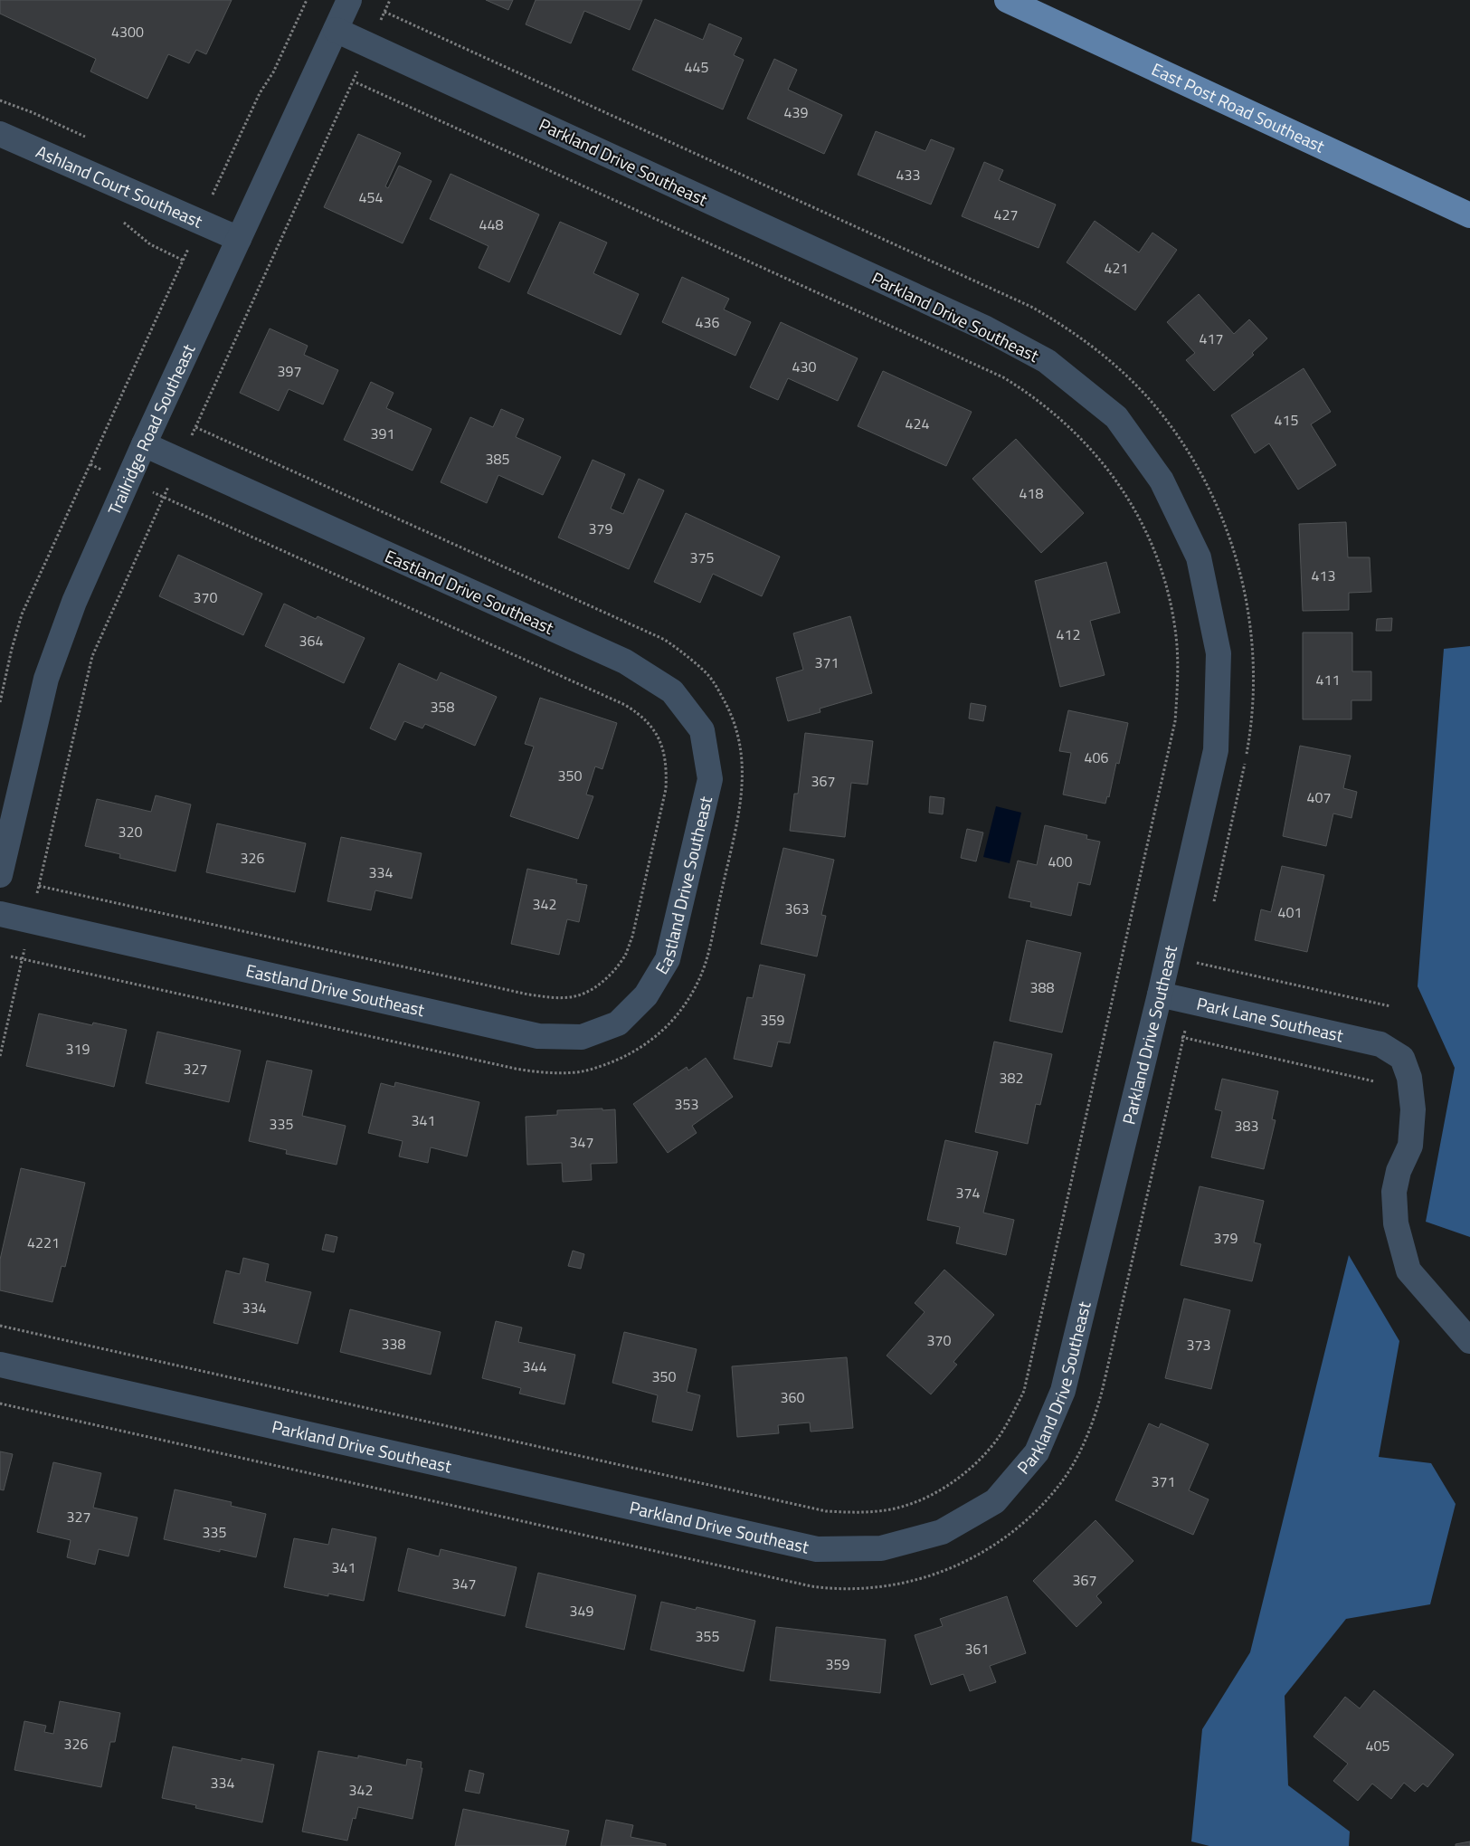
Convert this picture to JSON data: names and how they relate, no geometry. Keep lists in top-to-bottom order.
{
  "streets": {
    "main road": ["East Post Road Southeast"],
    "street": [
      "Parkland Drive Southeast",
      "Ashland Court Southeast",
      "Trailridge Road Southeast",
      "Eastland Drive Southeast",
      "Park Lane Southeast"
    ]
  },
  "crossings": [
    ["Parkland Drive Southeast", "Trailridge Road Southeast"],
    ["Parkland Drive Southeast", "Park Lane Southeast"],
    ["Ashland Court Southeast", "Trailridge Road Southeast"],
    ["Trailridge Road Southeast", "Eastland Drive Southeast"]
  ],
  "house_numbers": [
    "4300",
    "445",
    "439",
    "433",
    "454",
    "427",
    "448",
    "421",
    "436",
    "417",
    "430",
    "397",
    "415",
    "424",
    "391",
    "385",
    "418",
    "379",
    "375",
    "413",
    "370",
    "412",
    "364",
    "371",
    "411",
    "358",
    "406",
    "350",
    "367",
    "407",
    "320",
    "326",
    "400",
    "334",
    "342",
    "363",
    "401",
    "388",
    "359",
    "319",
    "327",
    "382",
    "353",
    "341",
    "335",
    "383",
    "347",
    "374",
    "379",
    "4221",
    "334",
    "370",
    "338",
    "373",
    "344",
    "350",
    "360",
    "371",
    "327",
    "335",
    "341",
    "367",
    "347",
    "349",
    "355",
    "361",
    "359",
    "326",
    "405",
    "334",
    "342"
  ]
}
